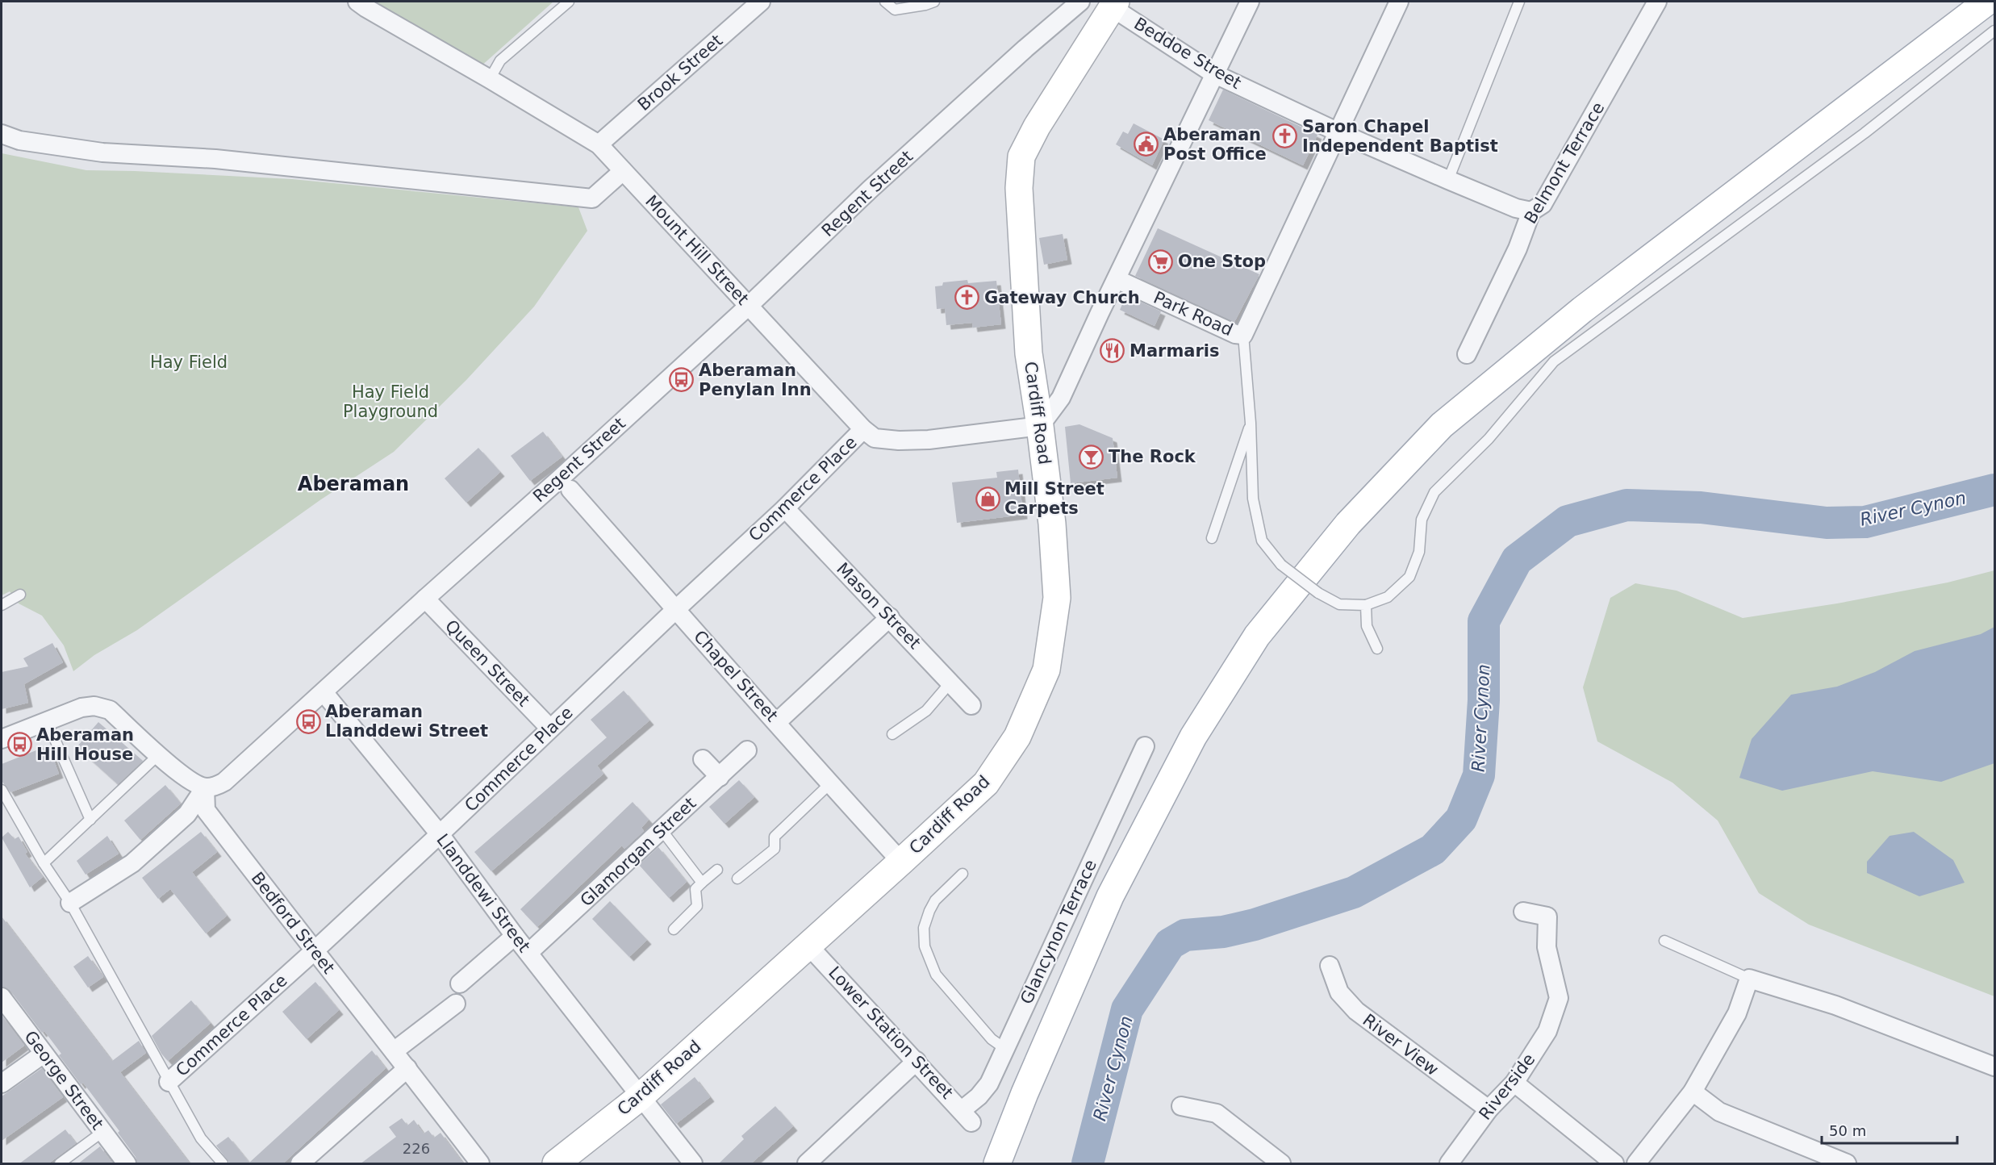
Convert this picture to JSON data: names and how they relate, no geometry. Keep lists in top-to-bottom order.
{
  "streets": {
    "main road": ["Cardiff Road"],
    "street": [
      "Beddoe Street",
      "Brook Street",
      "Belmont Terrace",
      "Regent Street",
      "Mount Hill Street",
      "Park Road",
      "Commerce Place",
      "Mason Street",
      "Queen Street",
      "Chapel Street",
      "Glamorgan Street",
      "Llanddewi Street",
      "Bedford Street",
      "Glancynon Terrace",
      "Lower Station Street",
      "River View",
      "George Street",
      "Riverside"
    ]
  },
  "crossings": [
    ["Beddoe Street", "Belmont Terrace"],
    ["Beddoe Street", "Cardiff Road"],
    ["Brook Street", "Mount Hill Street"],
    ["Regent Street", "Mount Hill Street"],
    ["Regent Street", "Queen Street"],
    ["Regent Street", "Llanddewi Street"],
    ["Regent Street", "Bedford Street"],
    ["Mount Hill Street", "Cardiff Road"],
    ["Mount Hill Street", "Commerce Place"],
    ["Cardiff Road", "Chapel Street"],
    ["Cardiff Road", "Llanddewi Street"],
    ["Cardiff Road", "Lower Station Street"],
    ["Commerce Place", "Mason Street"],
    ["Commerce Place", "Queen Street"],
    ["Commerce Place", "Chapel Street"],
    ["Commerce Place", "Llanddewi Street"],
    ["Commerce Place", "Bedford Street"],
    ["Glamorgan Street", "Llanddewi Street"],
    ["Glancynon Terrace", "Lower Station Street"],
    ["River View", "Riverside"]
  ],
  "districts": ["Aberaman"],
  "water": ["River Cynon"],
  "parks": ["Hay Field", "Hay Field Playground"],
  "places": {
    "church": ["Saron Chapel Independent Baptist", "Gateway Church"],
    "public building": ["Aberaman Post Office"],
    "supermarket": ["One Stop"],
    "restaurant": ["Marmaris"],
    "bus stop": ["Aberaman Penylan Inn", "Aberaman Llanddewi Street", "Aberaman Hill House"],
    "bar": ["The Rock"],
    "shop": ["Mill Street Carpets"]
  },
  "house_numbers": ["226"],
  "scale_bar": "50 m"
}
